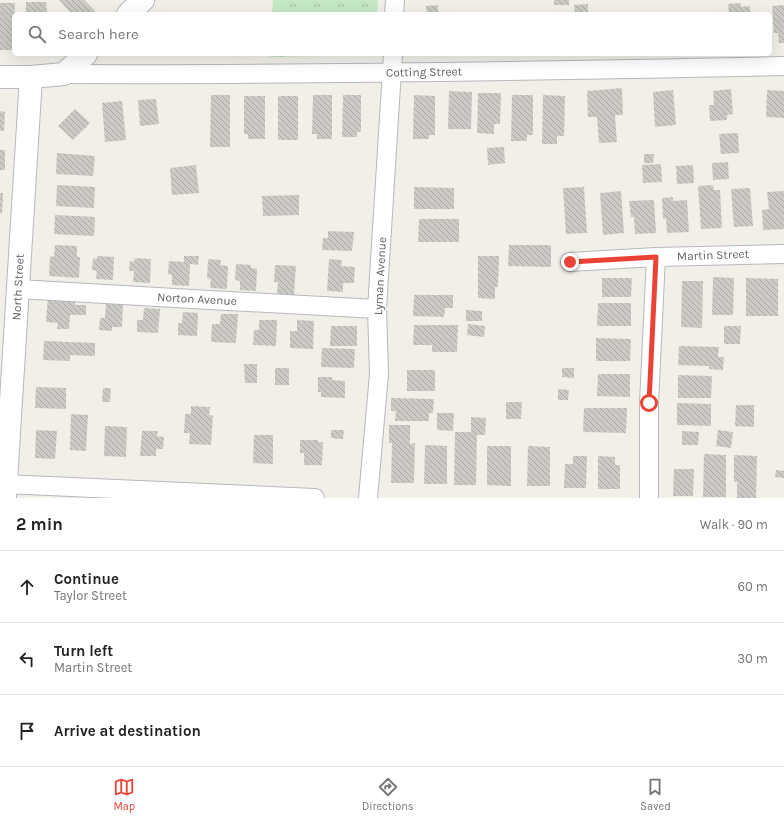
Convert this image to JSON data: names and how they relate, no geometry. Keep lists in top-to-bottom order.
{
  "streets": {
    "street": [
      "Cotting Street",
      "Martin Street",
      "Lyman Avenue",
      "North Street",
      "Norton Avenue"
    ]
  },
  "crossings": [
    ["Cotting Street", "Lyman Avenue"],
    ["Lyman Avenue", "Norton Avenue"],
    ["North Street", "Norton Avenue"]
  ],
  "page": {
    "search": "Search here",
    "heading": ["2 min", "Walk · 90 m"],
    "list": [
      ["Continue", "Taylor Street", "60 m"],
      ["Turn left", "Martin Street", "30 m"],
      "Arrive at destination"
    ],
    "nav": ["Map", "Directions", "Saved"]
  }
}
